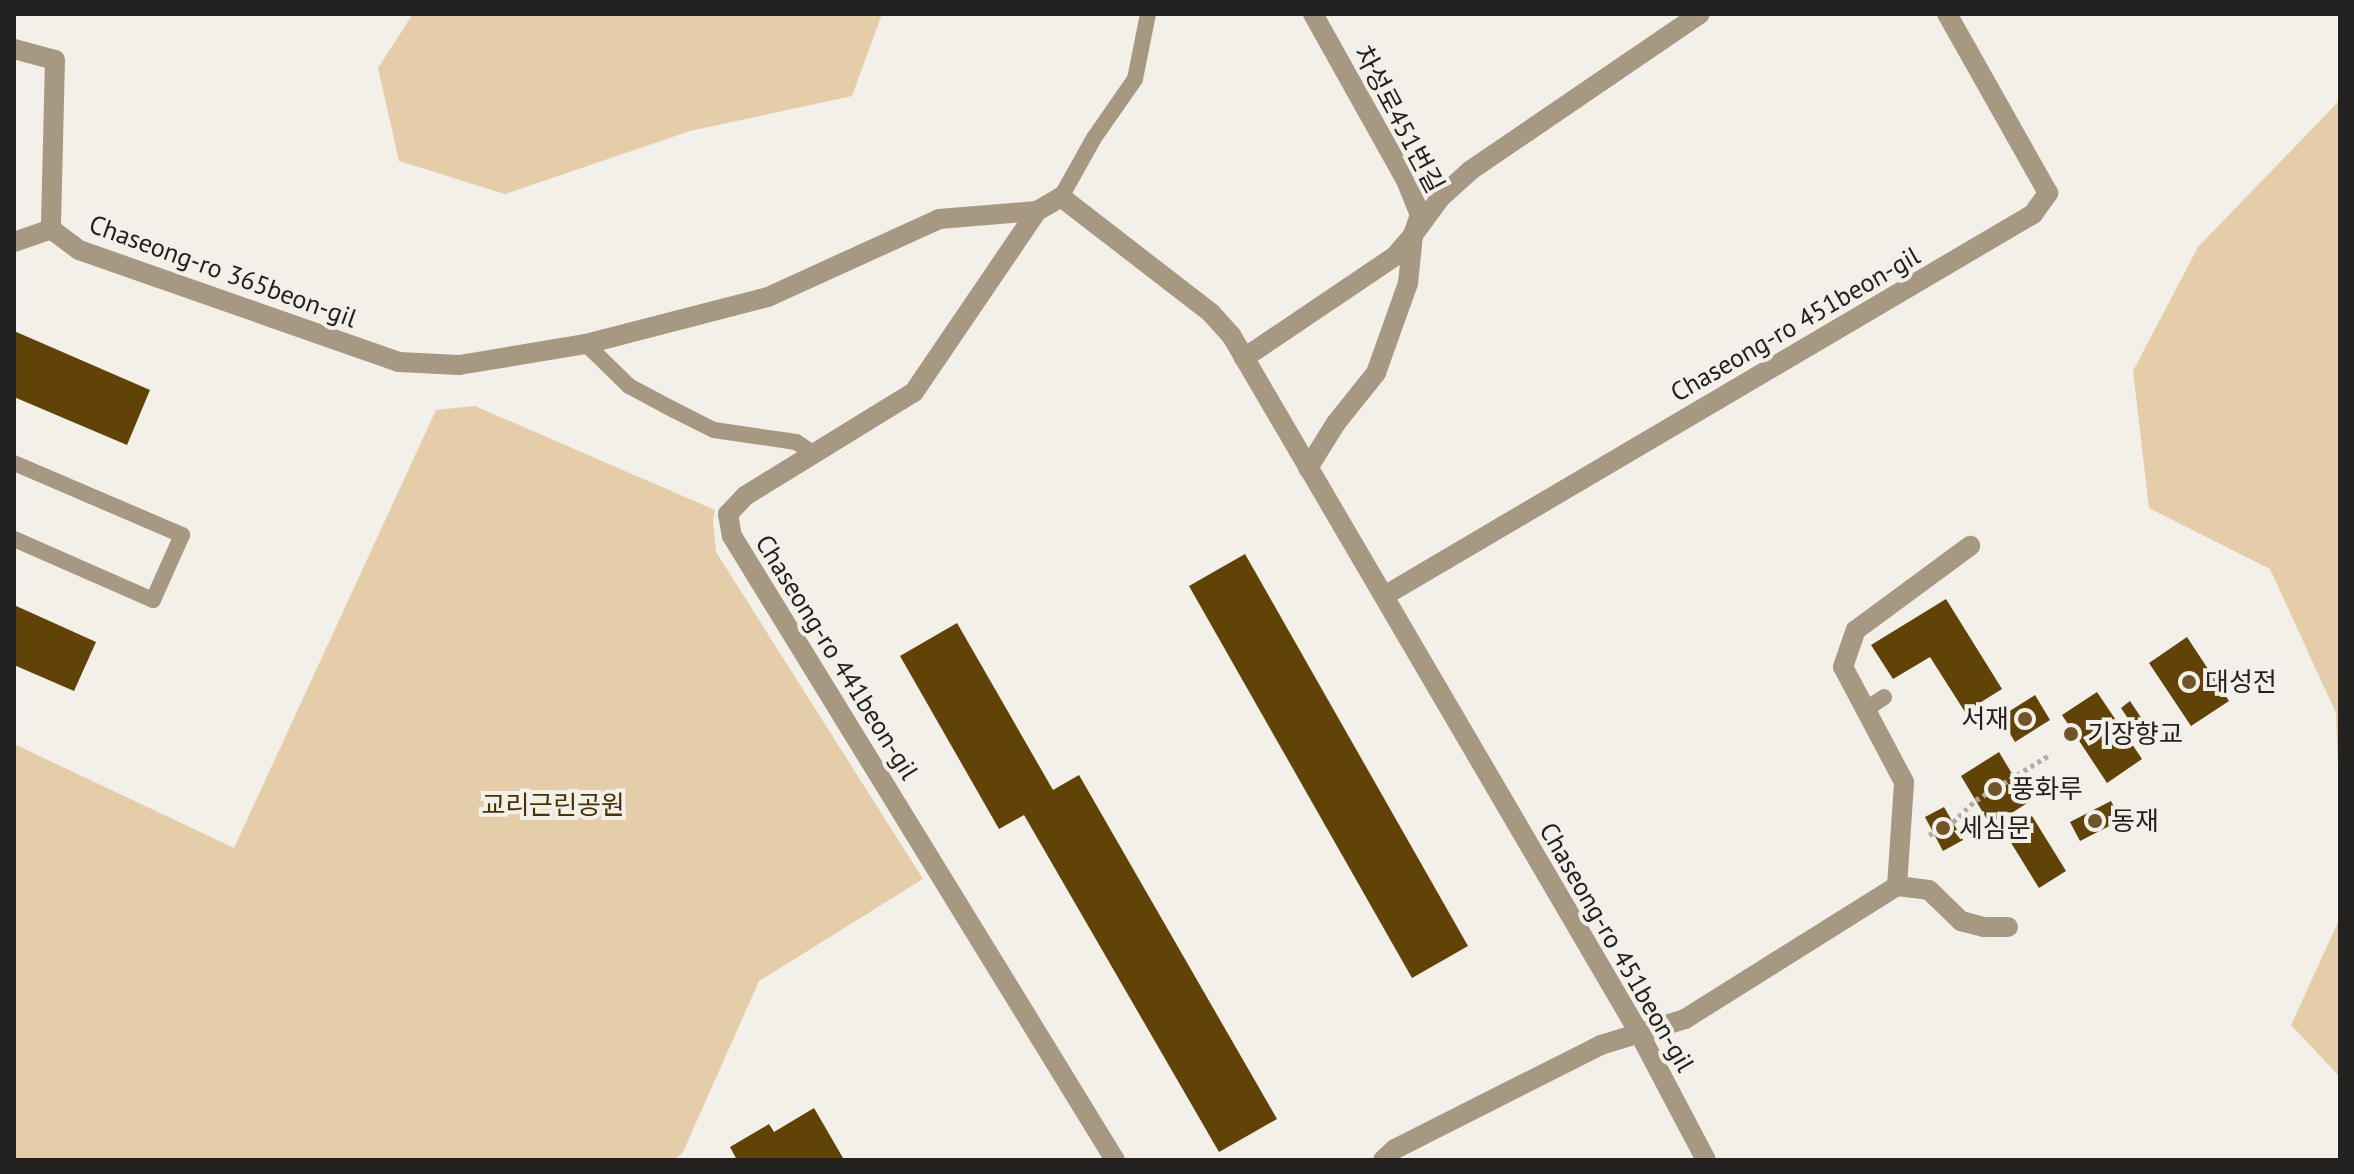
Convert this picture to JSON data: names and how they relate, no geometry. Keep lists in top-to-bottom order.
{
  "streets": {
    "street": [
      "차성로451번길",
      "Chaseong-ro 365beon-gil",
      "Chaseong-ro 451beon-gil",
      "Chaseong-ro 441beon-gil"
    ]
  },
  "crossings": [
    ["차성로451번길", "Chaseong-ro 451beon-gil"]
  ],
  "parks": ["교리근린공원"],
  "places": [
    "대성전",
    "서재",
    "기장향교",
    "풍화루",
    "동재",
    "세심문"
  ]
}
